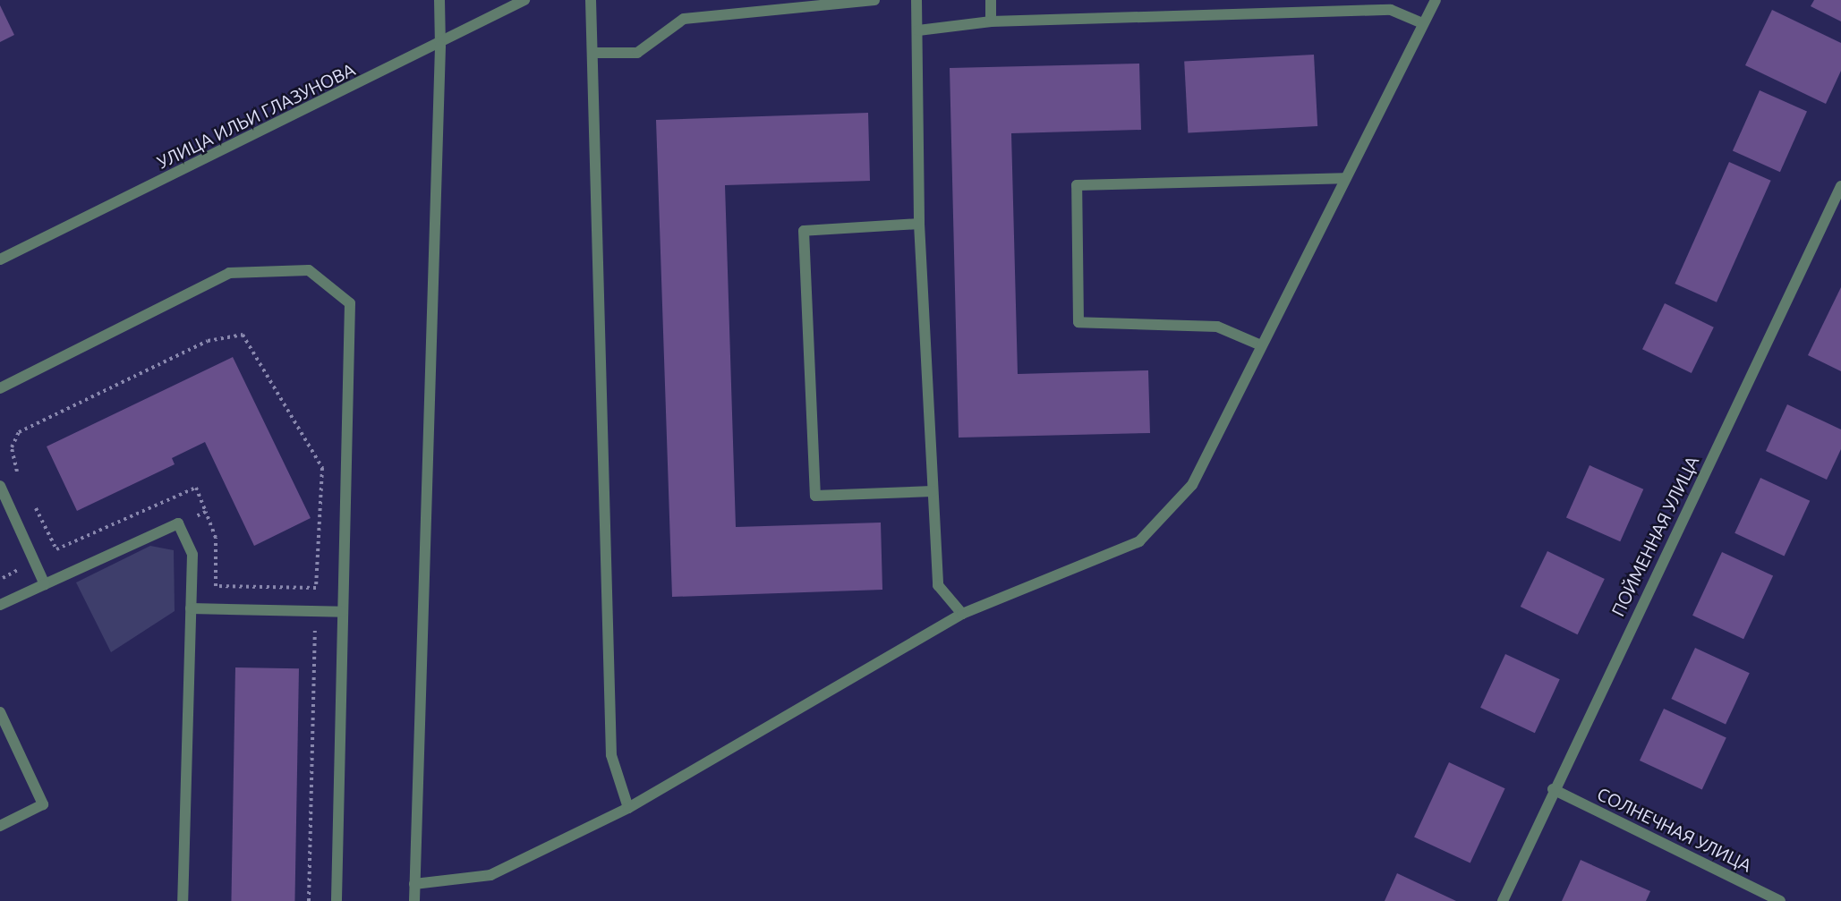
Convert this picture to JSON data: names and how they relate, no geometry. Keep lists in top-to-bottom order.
{
  "streets": {
    "street": ["УЛИЦА ИЛЬИ ГЛАЗУНОВА", "ПОЙМЕННАЯ УЛИЦА", "СОЛНЕЧНАЯ УЛИЦА"]
  },
  "crossings": [
    ["ПОЙМЕННАЯ УЛИЦА", "СОЛНЕЧНАЯ УЛИЦА"]
  ]
}
